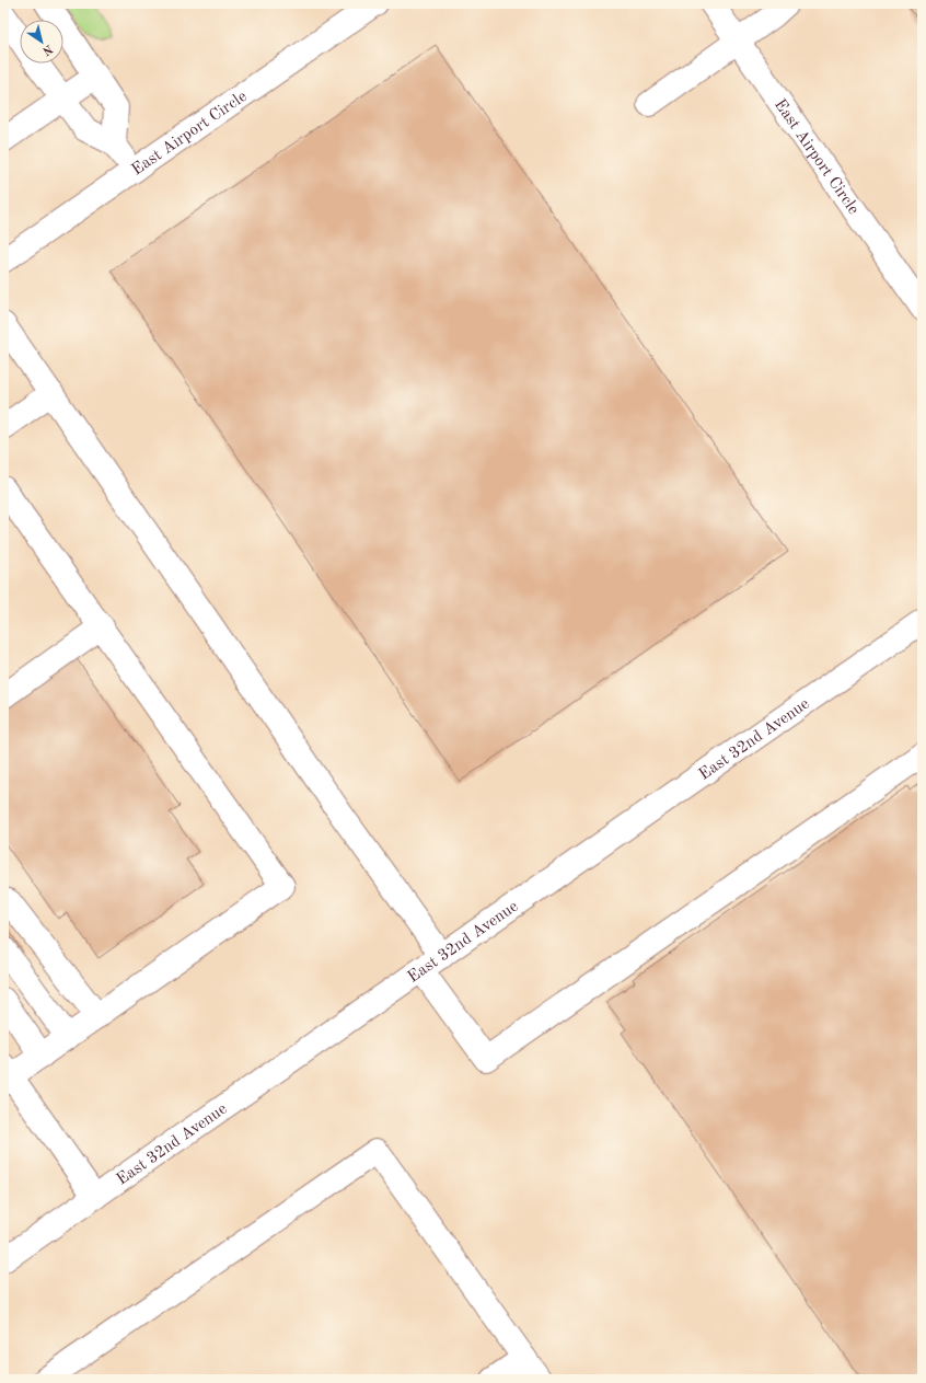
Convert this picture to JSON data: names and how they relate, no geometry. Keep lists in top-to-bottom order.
{
  "streets": {
    "street": ["East Airport Circle", "East 32nd Avenue"]
  },
  "north": "bottom right"
}
